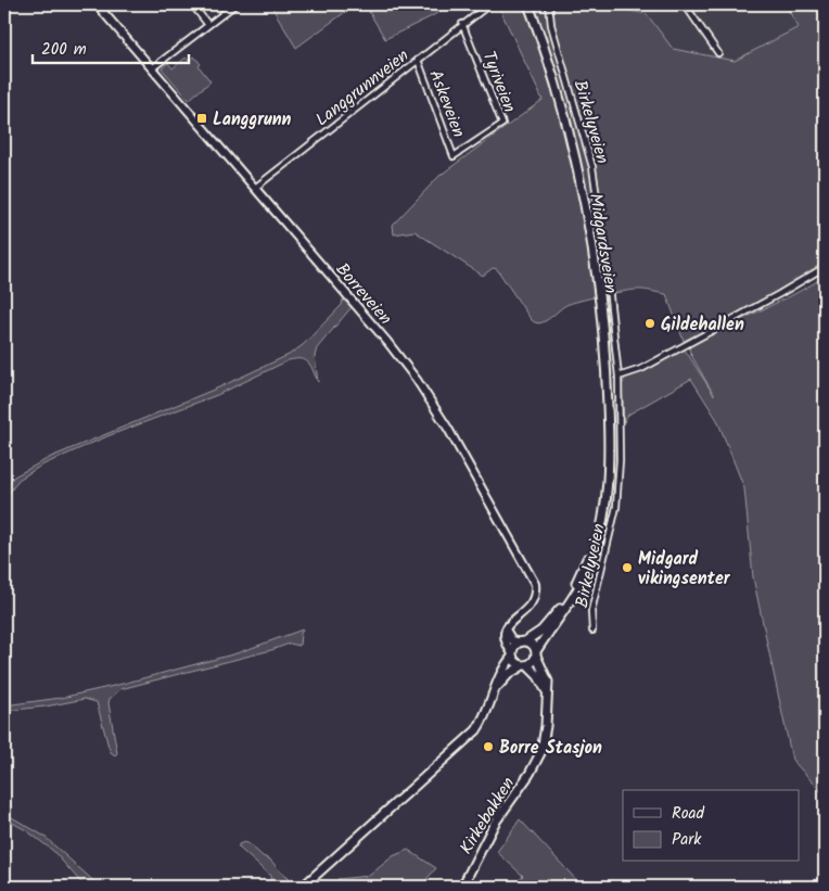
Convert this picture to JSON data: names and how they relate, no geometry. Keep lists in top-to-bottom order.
{
  "streets": {
    "main road": ["Midgardsveien", "Borreveien", "Kirkebakken"],
    "street": [
      "Tyriveien",
      "Langgrunnveien",
      "Askeveien",
      "Birkelyveien"
    ]
  },
  "crossings": [
    ["Tyriveien", "Langgrunnveien"],
    ["Tyriveien", "Askeveien"],
    ["Langgrunnveien", "Askeveien"],
    ["Langgrunnveien", "Borreveien"],
    ["Midgardsveien", "Kirkebakken"]
  ],
  "places": {
    "transit": ["Langgrunn"],
    "other": ["Gildehallen", "Midgard vikingsenter", "Borre Stasjon"]
  },
  "legend": ["Road", "Park"],
  "scale_bar": "200 m"
}
